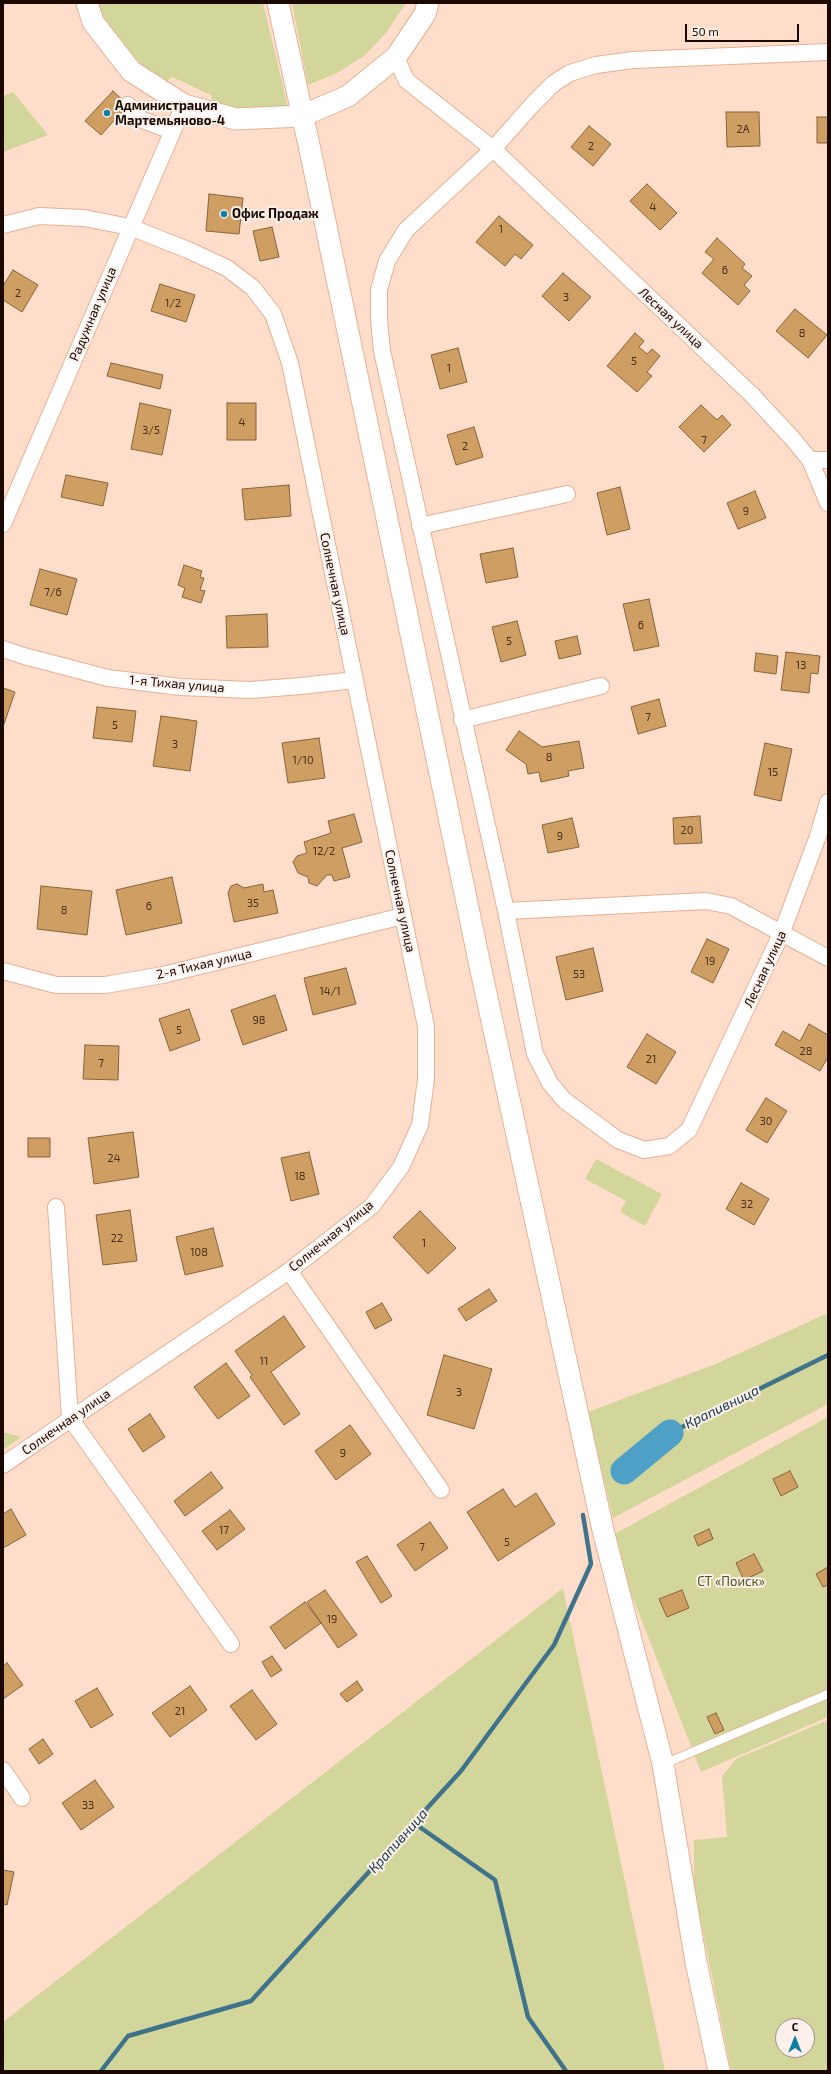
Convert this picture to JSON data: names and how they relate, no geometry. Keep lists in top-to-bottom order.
{
  "streets": {
    "street": [
      "Радужная улица",
      "Лесная улица",
      "Солнечная улица",
      "1-я Тихая улица",
      "2-я Тихая улица"
    ]
  },
  "crossings": [
    ["Радужная улица", "Солнечная улица"],
    ["Солнечная улица", "1-я Тихая улица"],
    ["Солнечная улица", "2-я Тихая улица"]
  ],
  "water": ["Крапивница"],
  "parks": ["СТ «Поиск»"],
  "places": ["Администрация Мартемьяново-4", "Офис Продаж"],
  "house_numbers": [
    "2А",
    "2",
    "4",
    "1",
    "6",
    "2",
    "3",
    "1/2",
    "8",
    "5",
    "1",
    "4",
    "3/5",
    "7",
    "2",
    "9",
    "7/6",
    "6",
    "5",
    "13",
    "7",
    "5",
    "3",
    "8",
    "1/10",
    "15",
    "20",
    "9",
    "12/2",
    "35",
    "6",
    "8",
    "19",
    "53",
    "14/1",
    "98",
    "5",
    "28",
    "21",
    "7",
    "30",
    "24",
    "18",
    "32",
    "22",
    "1",
    "108",
    "11",
    "3",
    "9",
    "17",
    "5",
    "7",
    "19",
    "21",
    "33"
  ],
  "scale_bar": "50 m",
  "north": "top"
}
